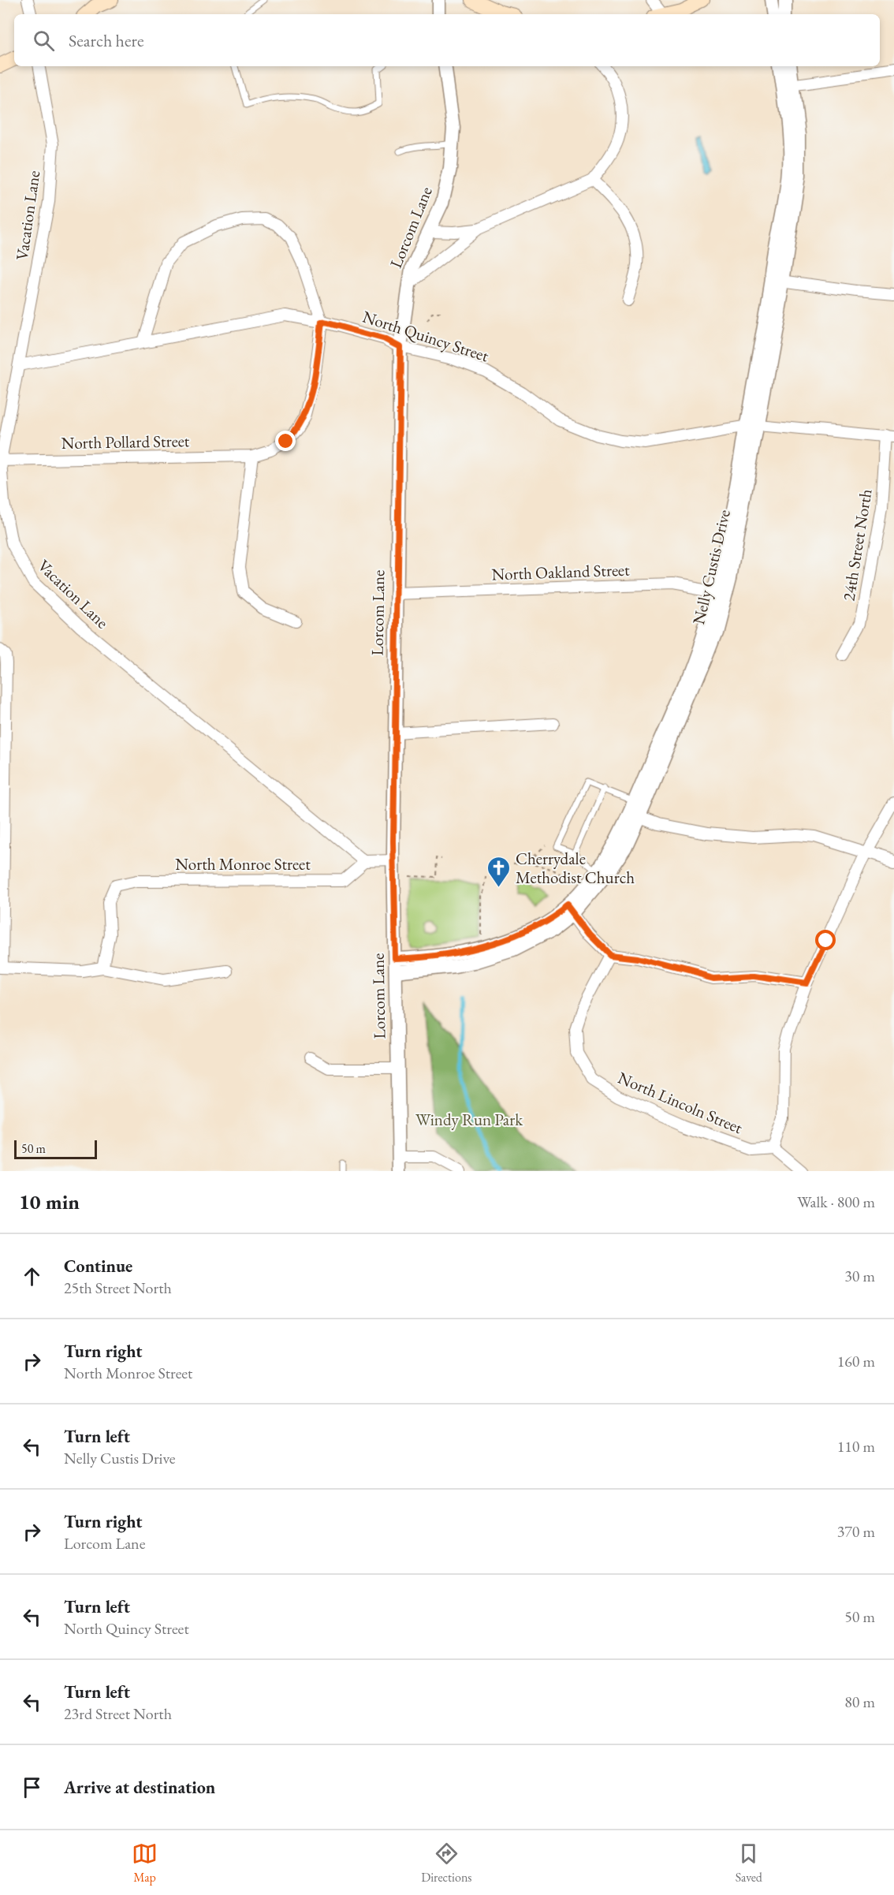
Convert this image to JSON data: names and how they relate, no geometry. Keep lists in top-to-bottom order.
{
  "streets": {
    "street": [
      "Vacation Lane",
      "Lorcom Lane",
      "North Quincy Street",
      "North Pollard Street",
      "24th Street North",
      "Nelly Custis Drive",
      "North Oakland Street",
      "North Monroe Street",
      "North Lincoln Street"
    ]
  },
  "crossings": [
    ["Vacation Lane", "North Quincy Street"],
    ["Vacation Lane", "North Pollard Street"],
    ["Vacation Lane", "North Monroe Street"],
    ["Lorcom Lane", "North Quincy Street"],
    ["Lorcom Lane", "Nelly Custis Drive"],
    ["Lorcom Lane", "North Oakland Street"],
    ["North Quincy Street", "North Pollard Street"],
    ["North Quincy Street", "24th Street North"],
    ["North Quincy Street", "Nelly Custis Drive"],
    ["Nelly Custis Drive", "North Oakland Street"]
  ],
  "parks": ["Windy Run Park"],
  "places": {
    "church": ["Cherrydale Methodist Church"]
  },
  "scale_bar": "50 m",
  "page": {
    "search": "Search here",
    "scale": "50 m",
    "heading": ["10 min", "Walk · 800 m"],
    "list": [
      ["Continue", "25th Street North", "30 m"],
      ["Turn right", "North Monroe Street", "160 m"],
      ["Turn left", "Nelly Custis Drive", "110 m"],
      ["Turn right", "Lorcom Lane", "370 m"],
      ["Turn left", "North Quincy Street", "50 m"],
      ["Turn left", "23rd Street North", "80 m"],
      "Arrive at destination"
    ],
    "nav": ["Map", "Directions", "Saved"]
  }
}
